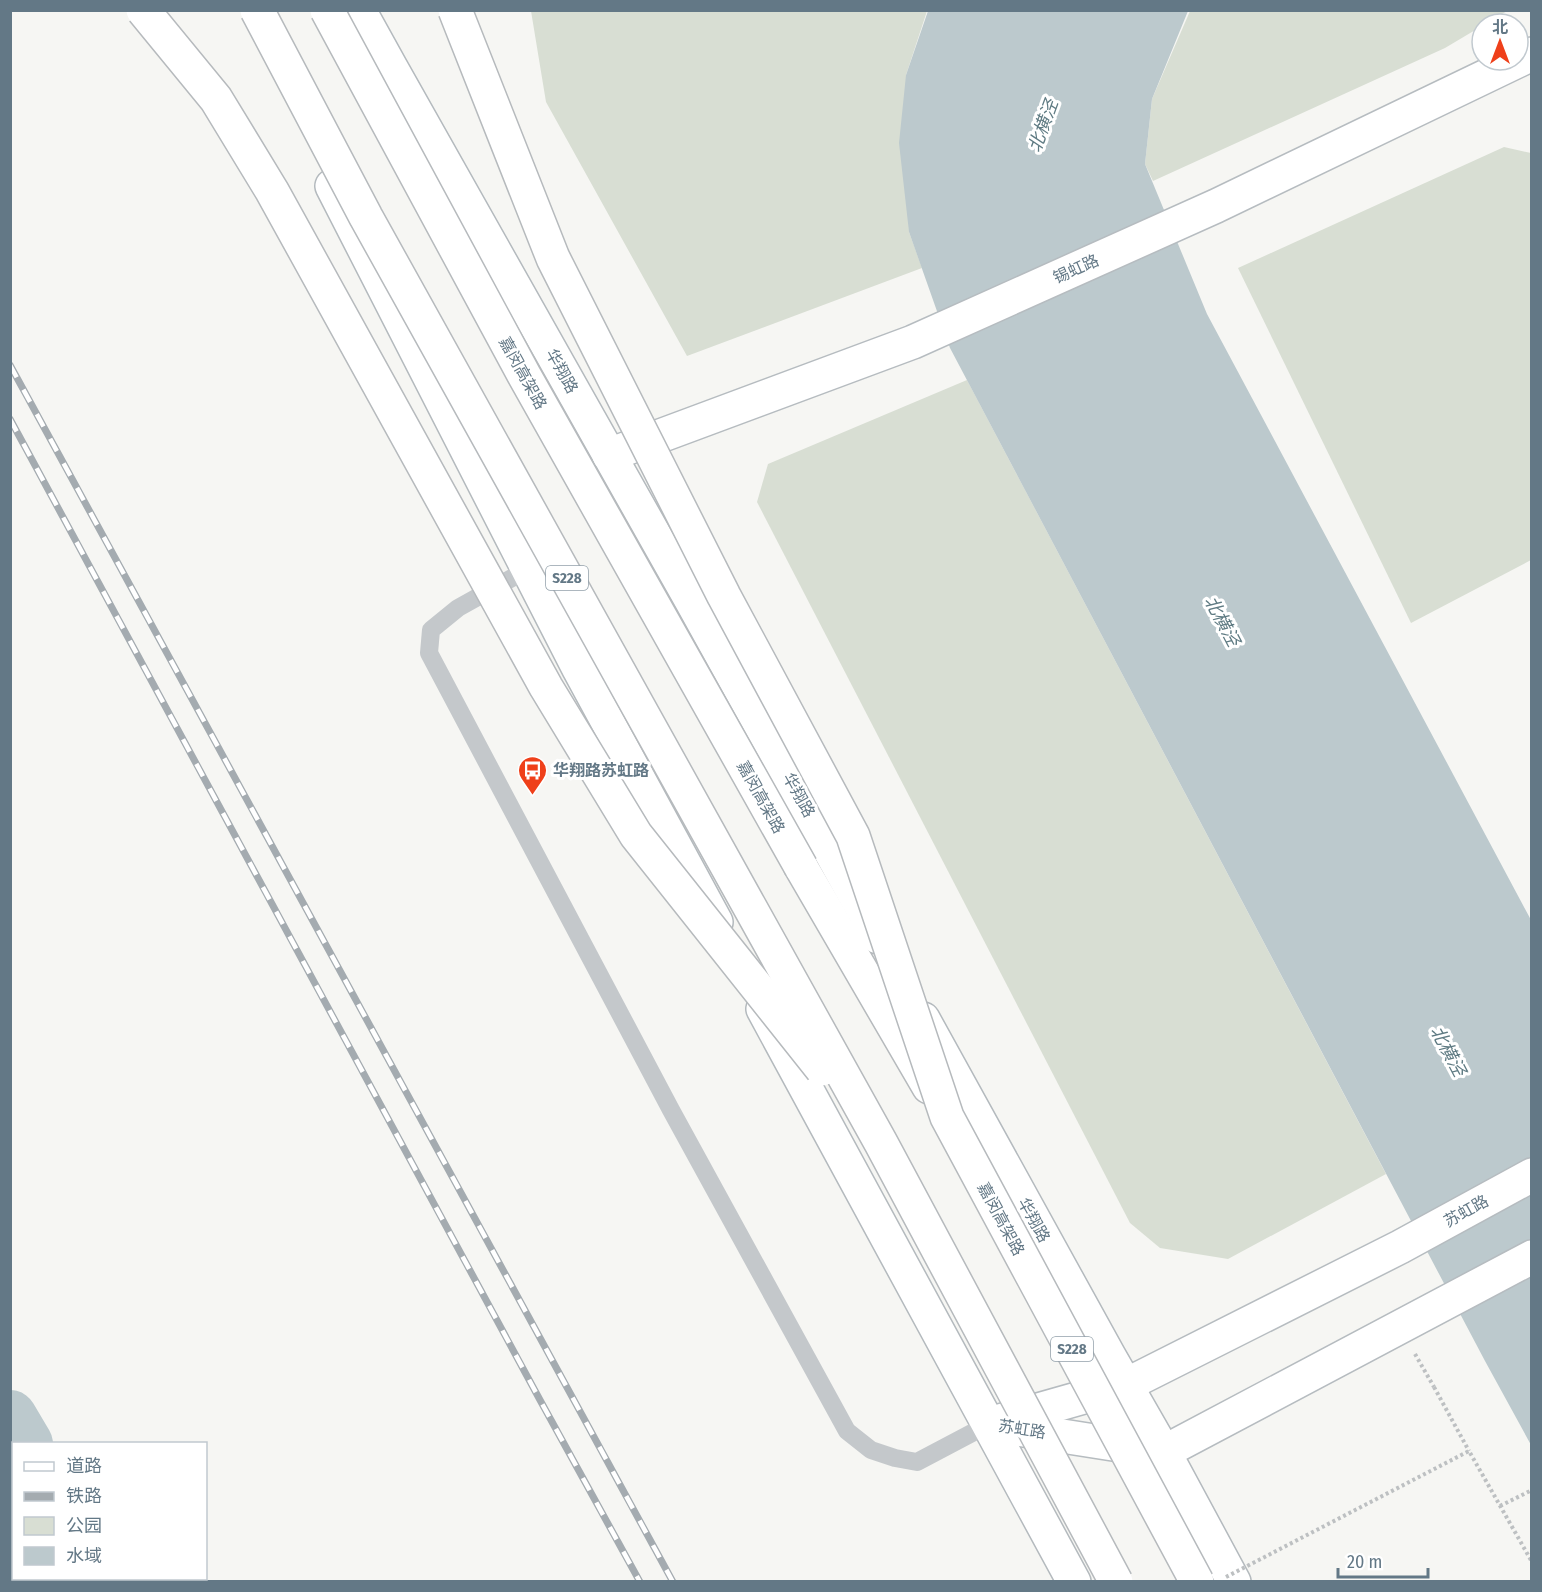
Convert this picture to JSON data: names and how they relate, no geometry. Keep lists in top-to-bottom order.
{
  "streets": {
    "main road": [
      "锡虹路",
      "华翔路",
      "嘉闵高架路",
      "S228",
      "苏虹路"
    ]
  },
  "crossings": [
    ["锡虹路", "华翔路"],
    ["华翔路", "苏虹路"]
  ],
  "water": ["北横泾"],
  "places": {
    "bus stop": ["华翔路苏虹路"]
  },
  "legend": [
    "道路",
    "铁路",
    "公园",
    "水域"
  ],
  "scale_bar": "20 m",
  "north": "top"
}
